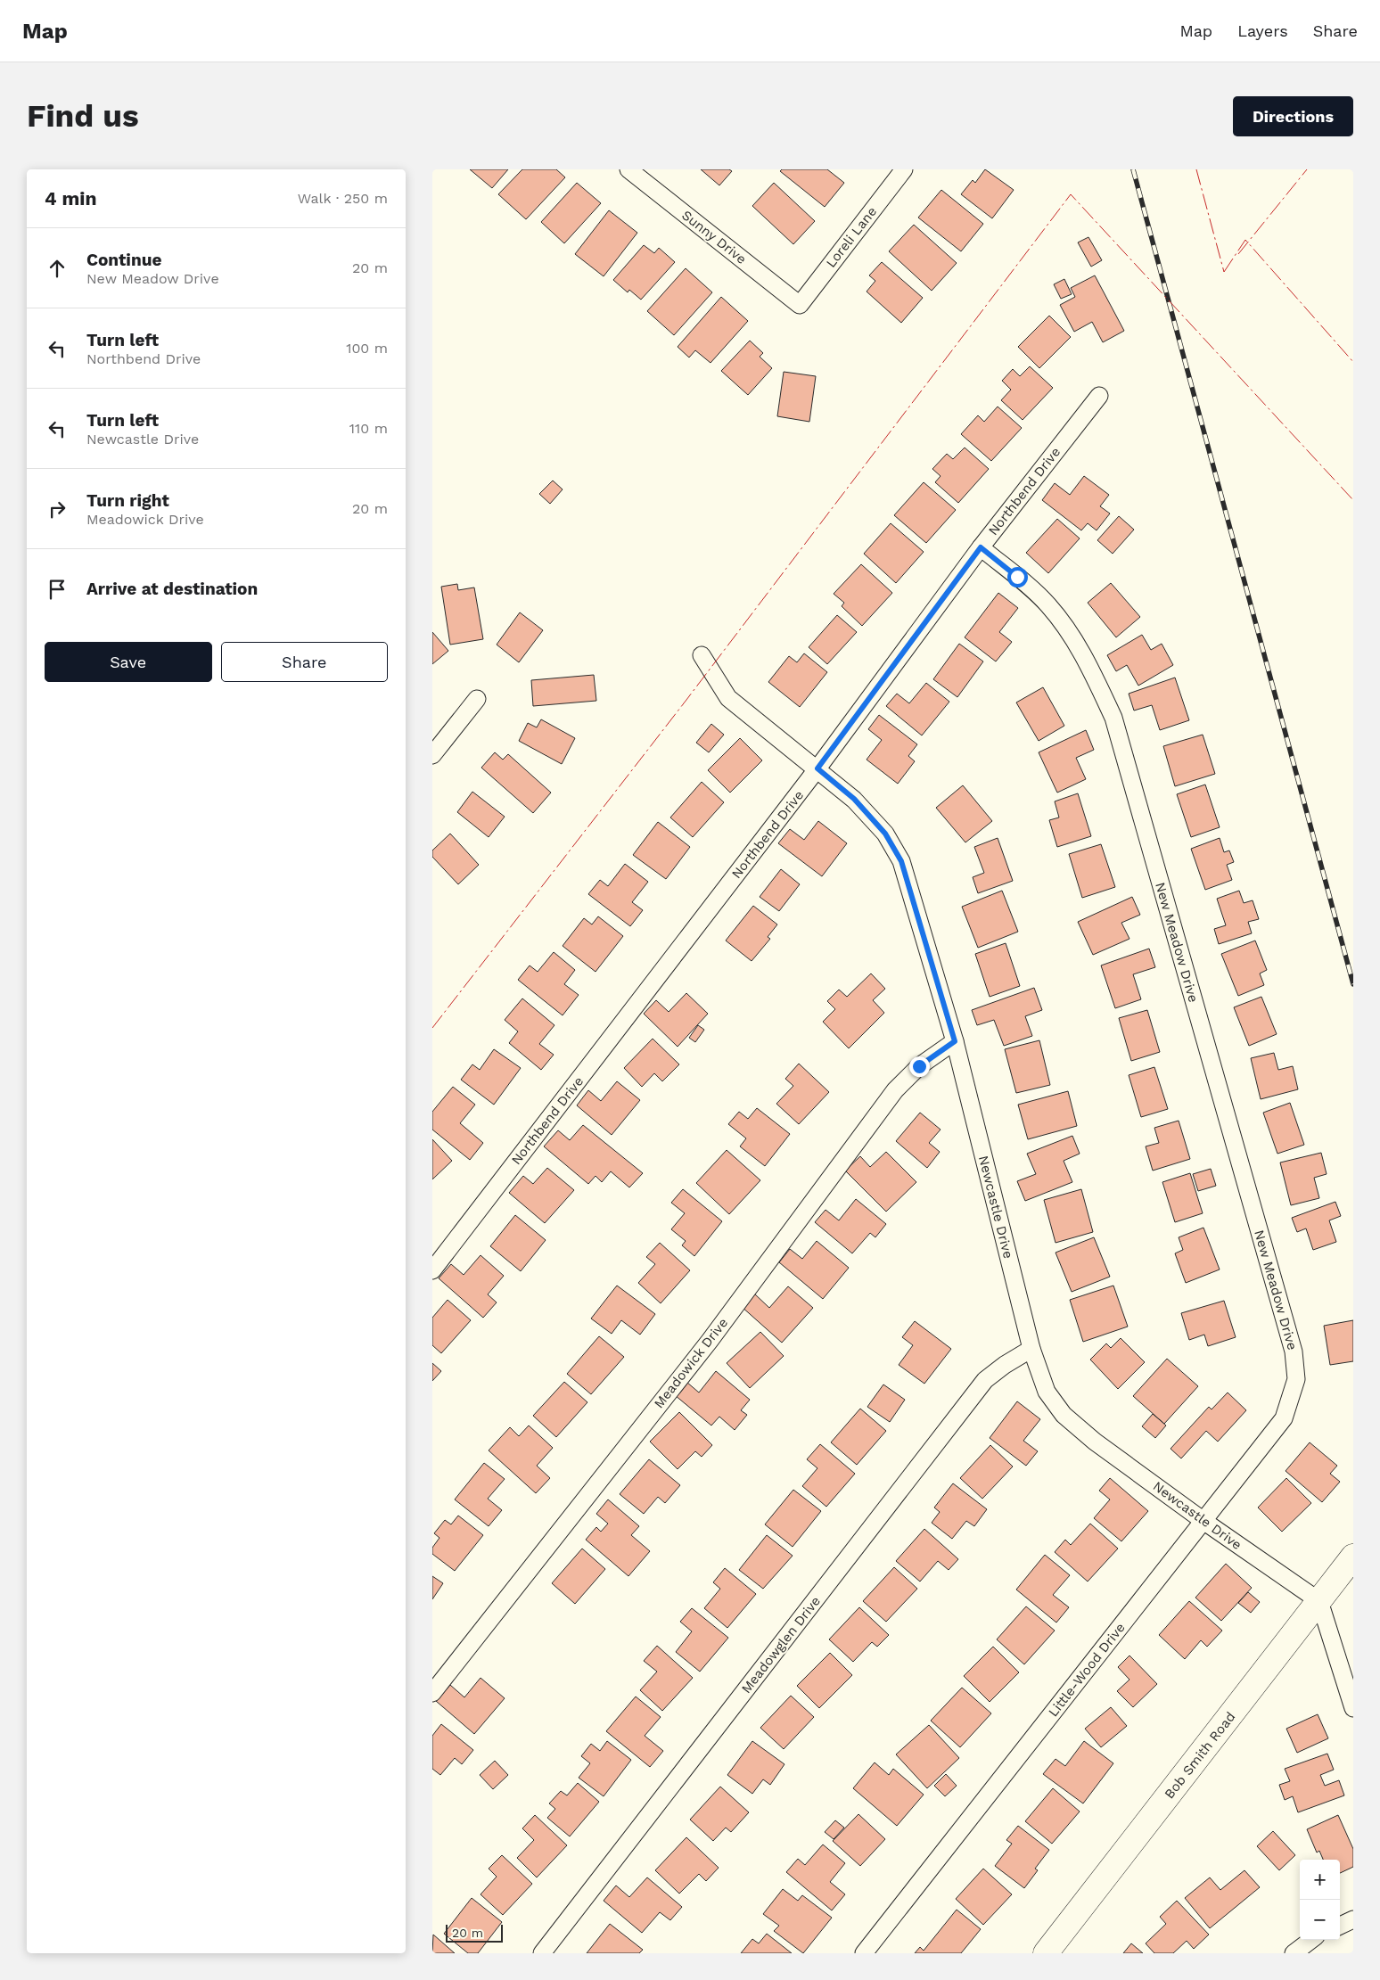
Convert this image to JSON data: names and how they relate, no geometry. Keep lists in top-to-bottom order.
{
  "streets": {
    "street": [
      "Sunny Drive",
      "Loreli Lane",
      "Northbend Drive",
      "New Meadow Drive",
      "Newcastle Drive",
      "Meadowick Drive",
      "Meadowglen Drive",
      "Little-Wood Drive",
      "Bob Smith Road"
    ]
  },
  "crossings": [
    ["Sunny Drive", "Loreli Lane"],
    ["Northbend Drive", "New Meadow Drive"],
    ["Northbend Drive", "Newcastle Drive"],
    ["New Meadow Drive", "Little-Wood Drive"],
    ["Newcastle Drive", "Meadowick Drive"],
    ["Newcastle Drive", "Meadowglen Drive"],
    ["Newcastle Drive", "Little-Wood Drive"],
    ["Newcastle Drive", "Bob Smith Road"]
  ],
  "scale_bar": "20 m",
  "page": {
    "header": "Map",
    "nav": ["Map", "Layers", "Share"],
    "buttons": [
      "Directions",
      ["Save", "Share"]
    ],
    "title": "Find us",
    "heading": ["4 min", "Walk · 250 m"],
    "list": [
      ["Continue", "New Meadow Drive", "20 m"],
      ["Turn left", "Northbend Drive", "100 m"],
      ["Turn left", "Newcastle Drive", "110 m"],
      ["Turn right", "Meadowick Drive", "20 m"],
      "Arrive at destination"
    ],
    "map_buttons": ["+", "−"],
    "scale": "20 m"
  }
}
